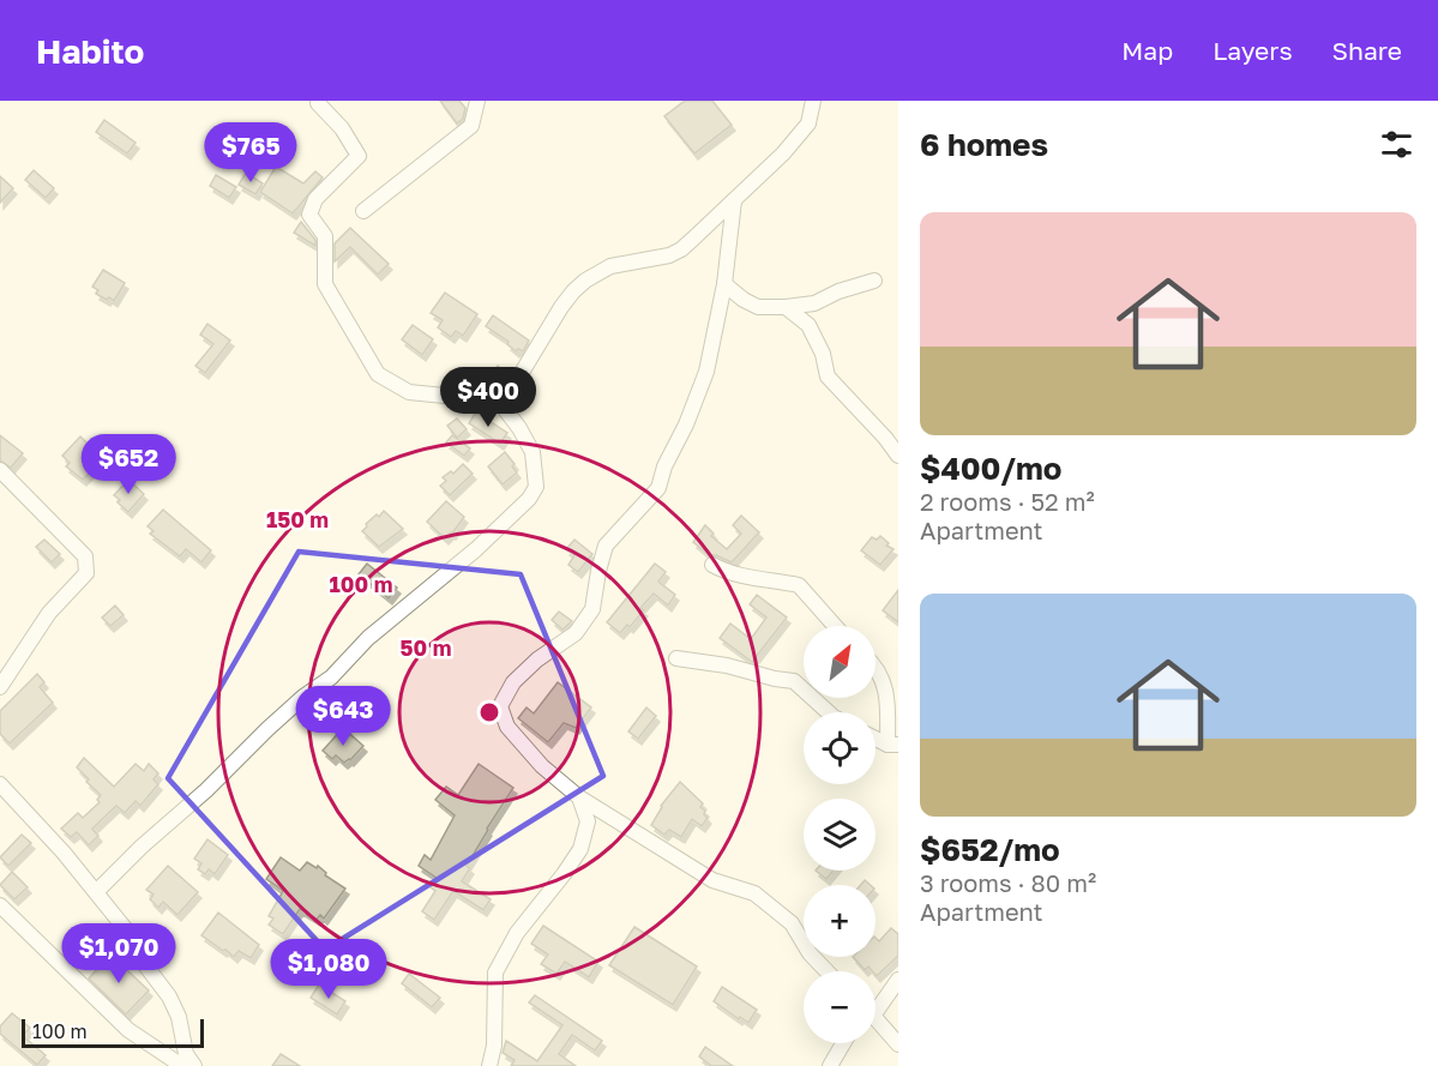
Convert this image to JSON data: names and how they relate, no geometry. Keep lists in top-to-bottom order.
{
  "scale_bar": "100 m",
  "north": "top right",
  "page": {
    "header": "Habito",
    "nav": ["Map", "Layers", "Share"],
    "heading": "6 homes",
    "price": [
      "$765",
      "$400",
      "$652",
      "$643",
      "$1,070",
      "$1,080"
    ],
    "list": [
      {
        "name": "$400/mo",
        "note": "2 rooms · 52 m² · Apartment"
      },
      {
        "name": "$652/mo",
        "note": "3 rooms · 80 m² · Apartment"
      }
    ],
    "map_buttons": ["+", "−"],
    "scale": "100 m"
  },
  "rings": ["150 m", "100 m", "50 m"]
}
